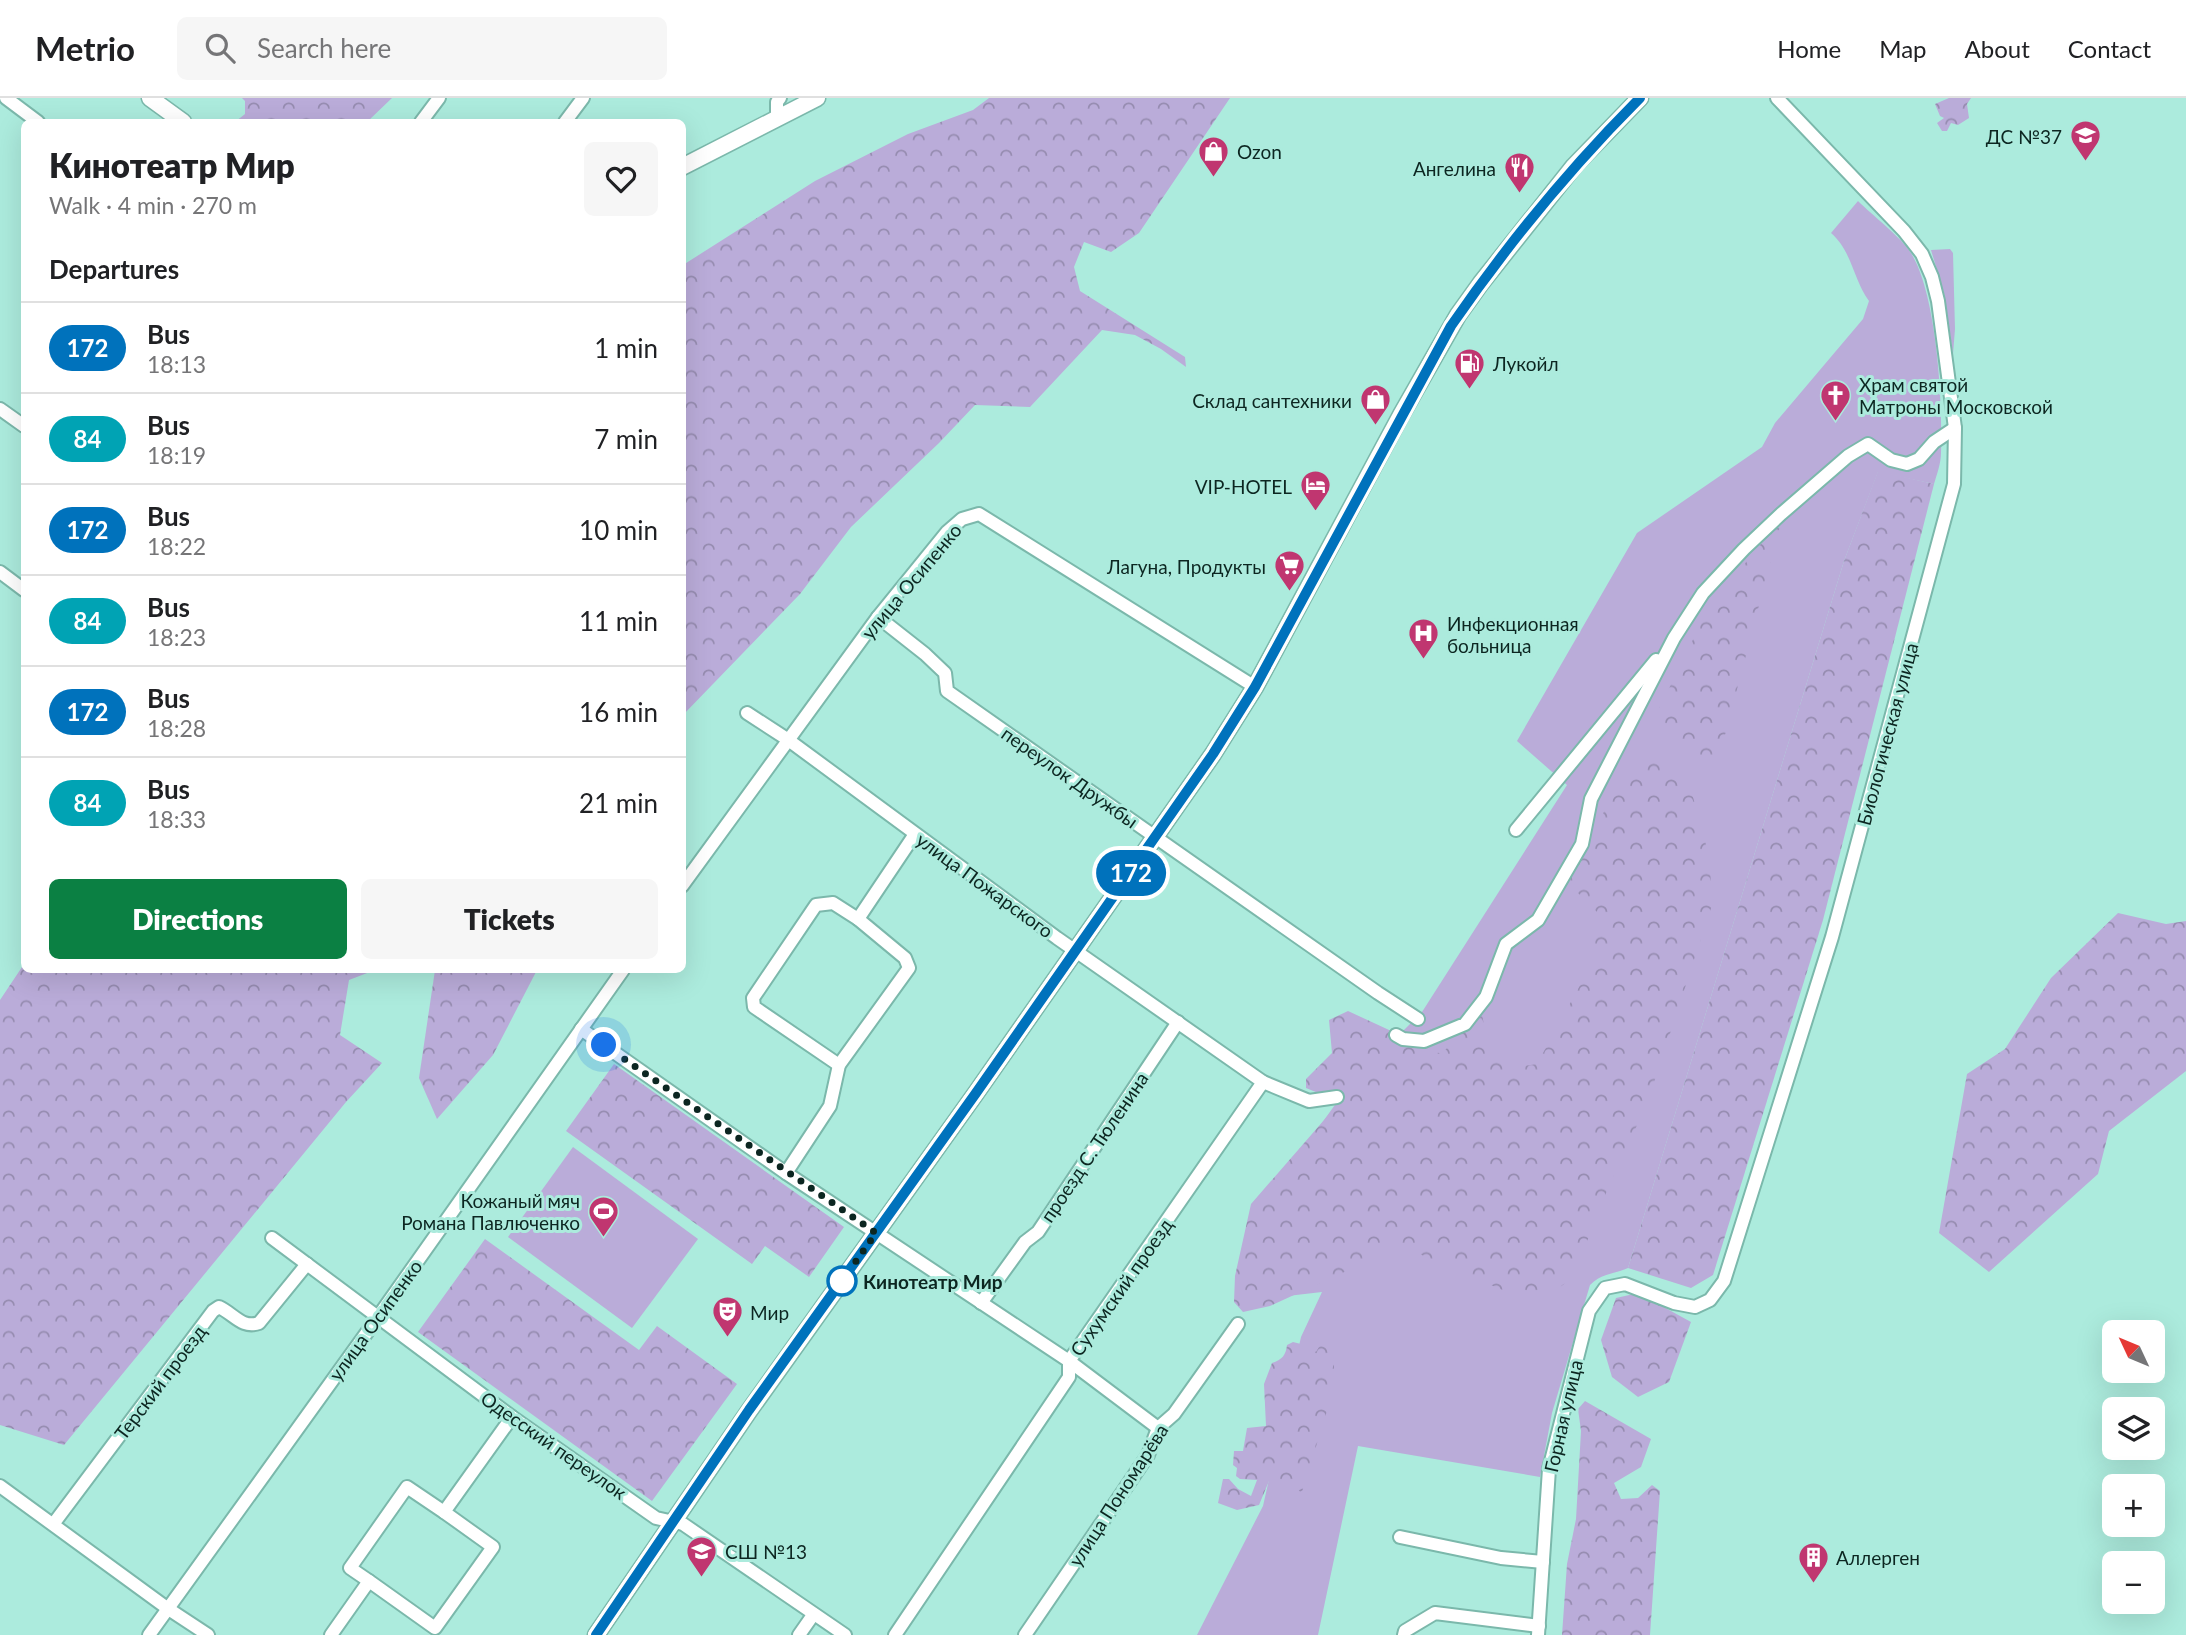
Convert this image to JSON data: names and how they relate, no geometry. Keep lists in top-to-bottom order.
{
  "streets": {
    "street": [
      "улица Осипенко",
      "Биологическая улица",
      "переулок Дружбы",
      "улица Пожарского",
      "проезд С. Тюленина",
      "Сухумский проезд",
      "Терский проезд",
      "Горная улица",
      "Одесский переулок",
      "улица Пономарёва"
    ]
  },
  "crossings": [
    ["улица Осипенко", "переулок Дружбы"],
    ["улица Осипенко", "улица Пожарского"],
    ["улица Осипенко", "Одесский переулок"],
    ["Биологическая улица", "Горная улица"],
    ["улица Пожарского", "проезд С. Тюленина"],
    ["улица Пожарского", "Сухумский проезд"],
    ["Терский проезд", "Одесский переулок"]
  ],
  "places": {
    "school or university": ["ДС №37", "СШ №13"],
    "shop": ["Ozon", "Склад сантехники"],
    "restaurant": ["Ангелина"],
    "fuel station": ["Лукойл"],
    "church": ["Храм святой Матроны Московской"],
    "hotel": ["VIP-HOTEL"],
    "supermarket": ["Лагуна, Продукты"],
    "hospital": ["Инфекционная больница"],
    "sports": ["Кожаный мяч Романа Павлюченко"],
    "other": ["Кинотеатр Мир"],
    "theatre": ["Мир"],
    "building": ["Аллерген"]
  },
  "lines": ["bus line 172"],
  "north": "top left",
  "page": {
    "header": "Metrio",
    "search": "Search here",
    "nav": [
      "Home",
      "Map",
      "About",
      "Contact"
    ],
    "on_map": "172",
    "heading": [
      ["Кинотеатр Мир", "Walk · 4 min · 270 m"],
      "Departures"
    ],
    "list": [
      {
        "mark": "172",
        "name": "Bus",
        "note": "18:13",
        "value": "1 min"
      },
      {
        "mark": "84",
        "name": "Bus",
        "note": "18:19",
        "value": "7 min"
      },
      {
        "mark": "172",
        "name": "Bus",
        "note": "18:22",
        "value": "10 min"
      },
      {
        "mark": "84",
        "name": "Bus",
        "note": "18:23",
        "value": "11 min"
      },
      {
        "mark": "172",
        "name": "Bus",
        "note": "18:28",
        "value": "16 min"
      },
      {
        "mark": "84",
        "name": "Bus",
        "note": "18:33",
        "value": "21 min"
      }
    ],
    "buttons": ["Directions", "Tickets"],
    "map_buttons": ["+", "−"]
  }
}
